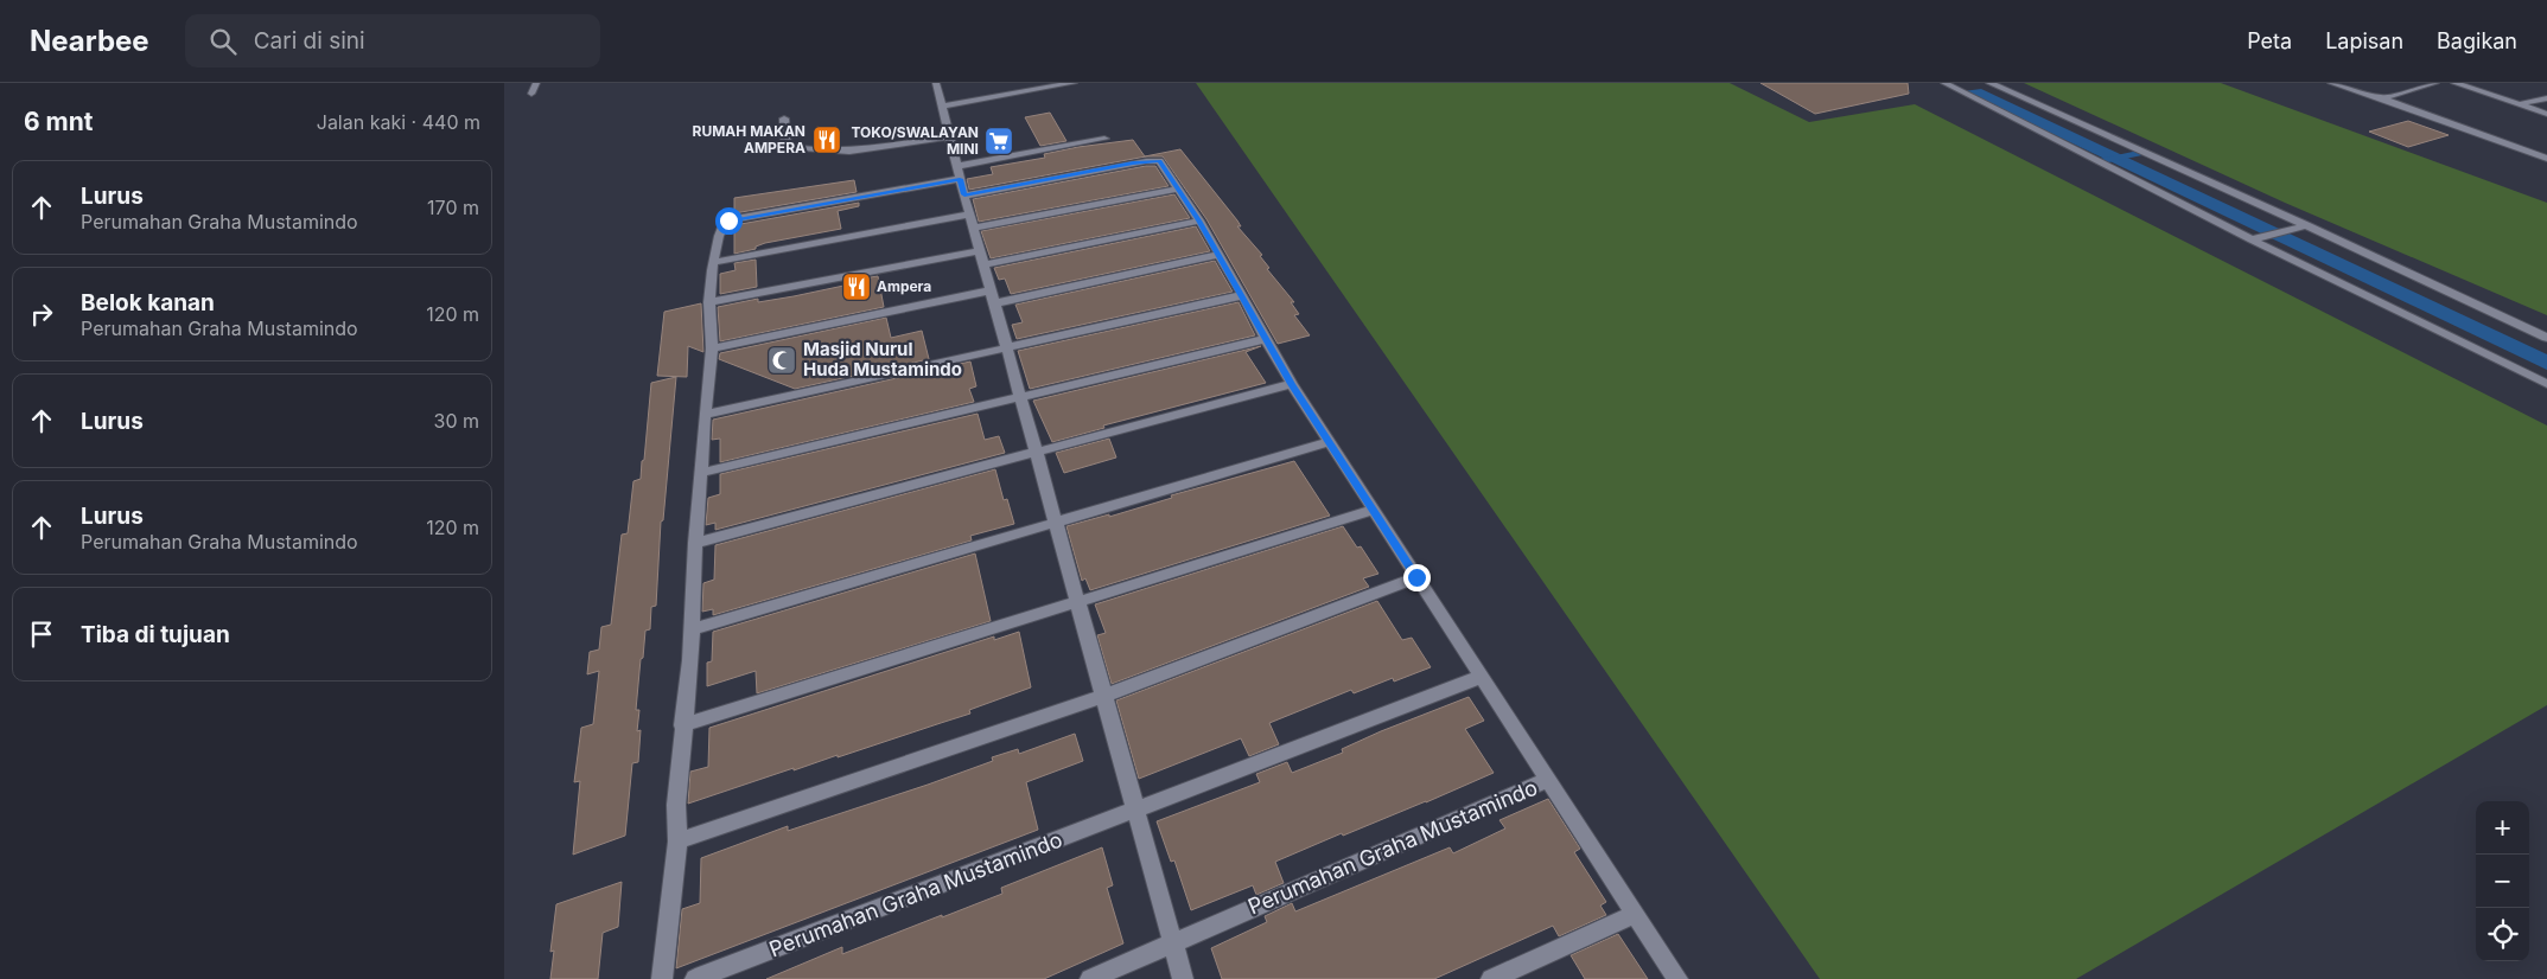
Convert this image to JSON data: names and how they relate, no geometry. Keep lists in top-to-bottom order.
{
  "streets": {
    "street": ["Perumahan Graha Mustamindo"]
  },
  "places": {
    "restaurant": ["RUMAH MAKAN AMPERA", "Ampera"],
    "supermarket": ["TOKO/SWALAYAN MINI"],
    "mosque": ["Masjid Nurul Huda Mustamindo"]
  },
  "page": {
    "header": "Nearbee",
    "search": "Cari di sini",
    "nav": ["Peta", "Lapisan", "Bagikan"],
    "heading": ["6 mnt", "Jalan kaki · 440 m"],
    "list": [
      ["Lurus", "Perumahan Graha Mustamindo", "170 m"],
      ["Belok kanan", "Perumahan Graha Mustamindo", "120 m"],
      ["Lurus", "30 m"],
      ["Lurus", "Perumahan Graha Mustamindo", "120 m"],
      "Tiba di tujuan"
    ],
    "map_buttons": ["+", "−"]
  }
}
